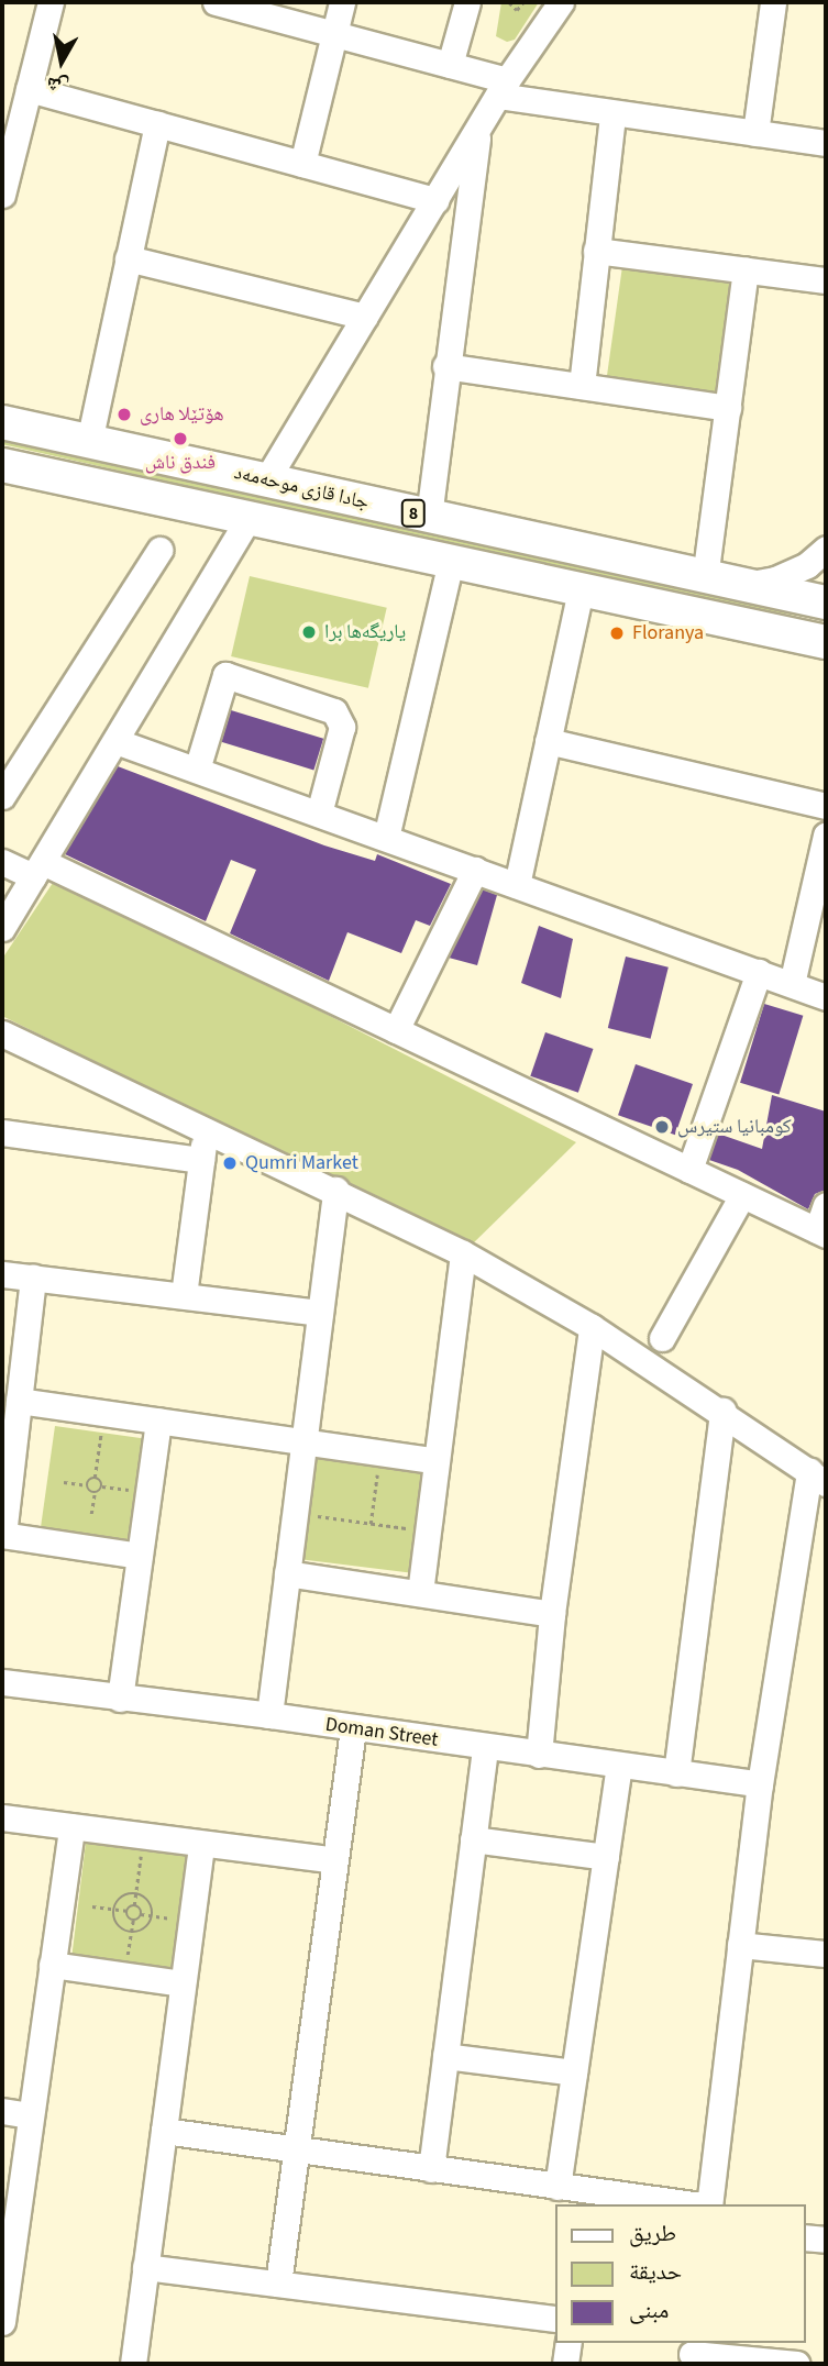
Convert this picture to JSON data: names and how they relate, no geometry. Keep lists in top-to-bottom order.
{
  "streets": {
    "main road": ["جادا قازی موحەمەد", "8"],
    "street": ["Doman Street"]
  },
  "places": [
    "هۆتێلا هاری",
    "فندق ناش",
    "یاریگەها برا",
    "Floranya",
    "كومبانيا ستيرس",
    "Qumri Market"
  ],
  "legend": ["طريق", "حديقة", "مبنى"],
  "north": "bottom"
}
